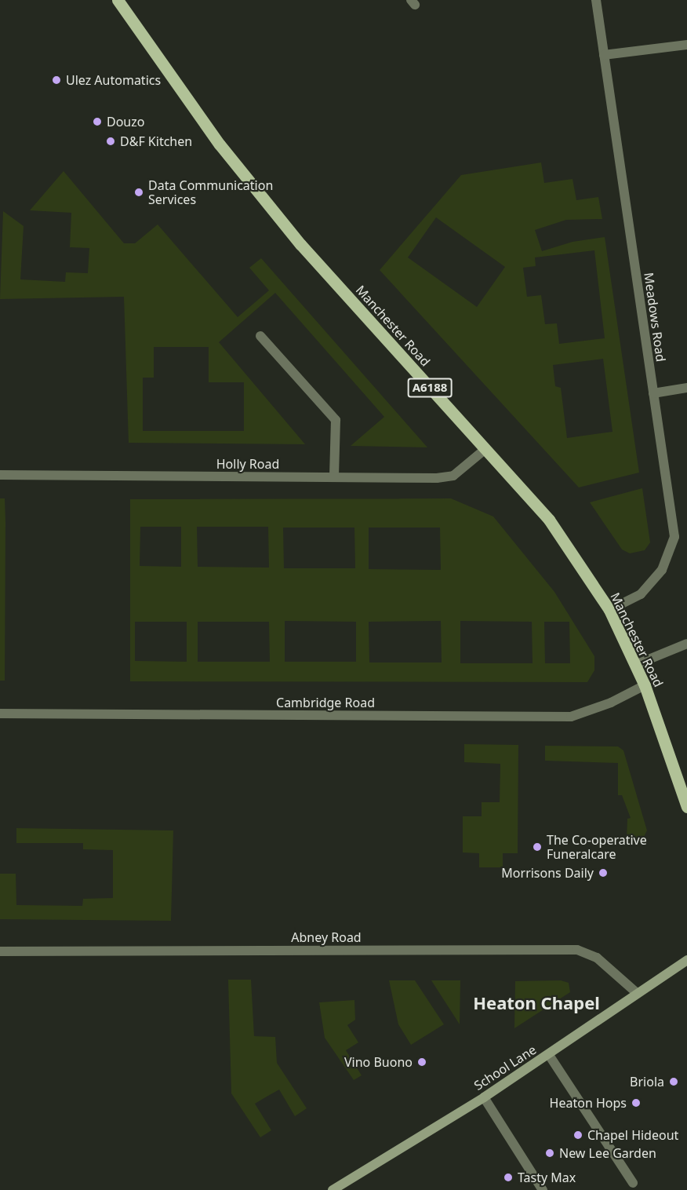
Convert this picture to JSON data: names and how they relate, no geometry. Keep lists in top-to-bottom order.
{
  "streets": {
    "main road": ["Manchester Road", "A6188", "School Lane"],
    "street": [
      "Meadows Road",
      "Holly Road",
      "Cambridge Road",
      "Abney Road"
    ]
  },
  "crossings": [
    ["Meadows Road", "Manchester Road"],
    ["Manchester Road", "Holly Road"],
    ["Manchester Road", "Cambridge Road"],
    ["Abney Road", "School Lane"]
  ],
  "districts": ["Heaton Chapel"],
  "places": [
    "Ulez Automatics",
    "Douzo",
    "D&F Kitchen",
    "Data Communication Services",
    "The Co-operative Funeralcare",
    "Morrisons Daily",
    "Vino Buono",
    "Briola",
    "Heaton Hops",
    "Chapel Hideout",
    "New Lee Garden",
    "Tasty Max"
  ]
}
